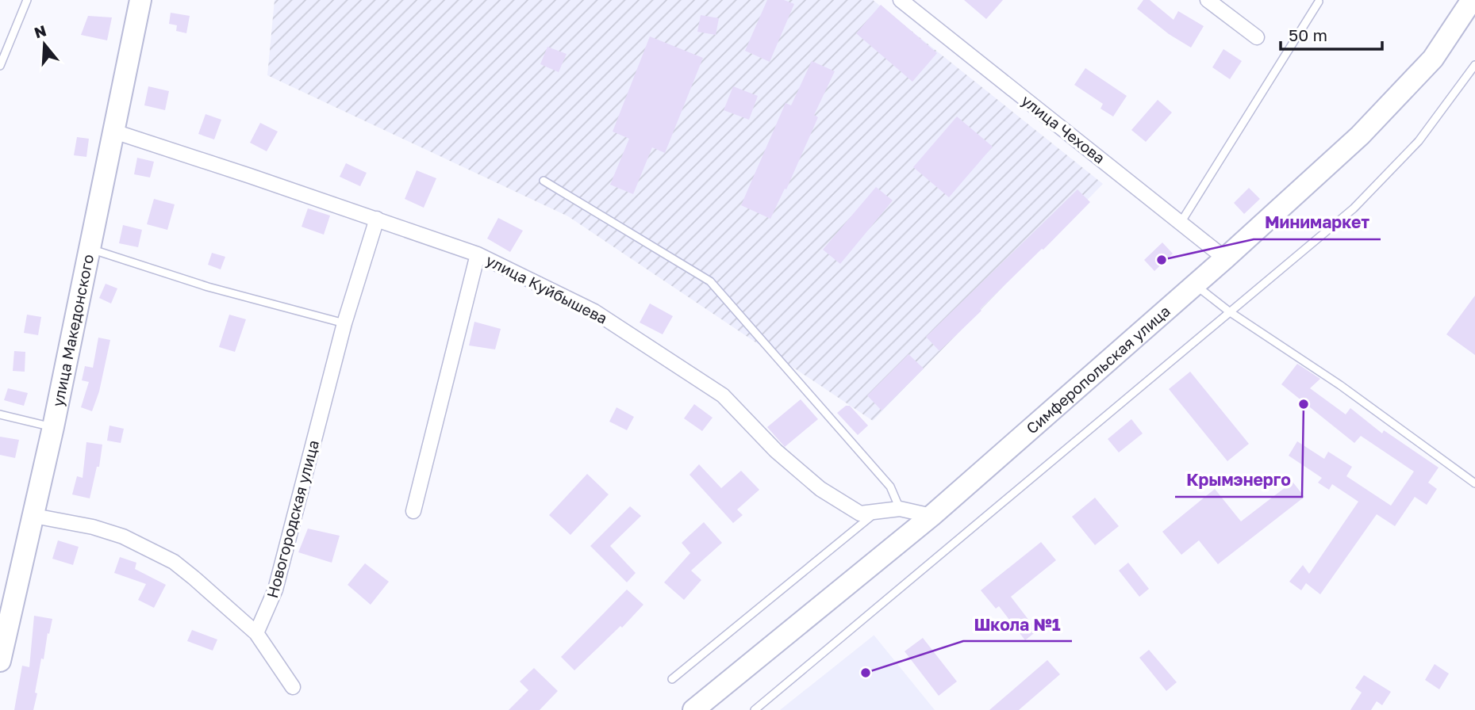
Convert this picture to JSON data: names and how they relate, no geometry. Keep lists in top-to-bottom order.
{
  "streets": {
    "main road": ["улица Македонского", "Симферопольская улица"],
    "street": ["улица Чехова", "улица Куйбышева", "Новогородская улица"]
  },
  "crossings": [
    ["улица Чехова", "Симферопольская улица"],
    ["улица Куйбышева", "улица Македонского"],
    ["улица Куйбышева", "Симферопольская улица"],
    ["улица Куйбышева", "Новогородская улица"]
  ],
  "places": ["Минимаркет", "Крымэнерго", "Школа №1"],
  "scale_bar": "50 m",
  "north": "top"
}
